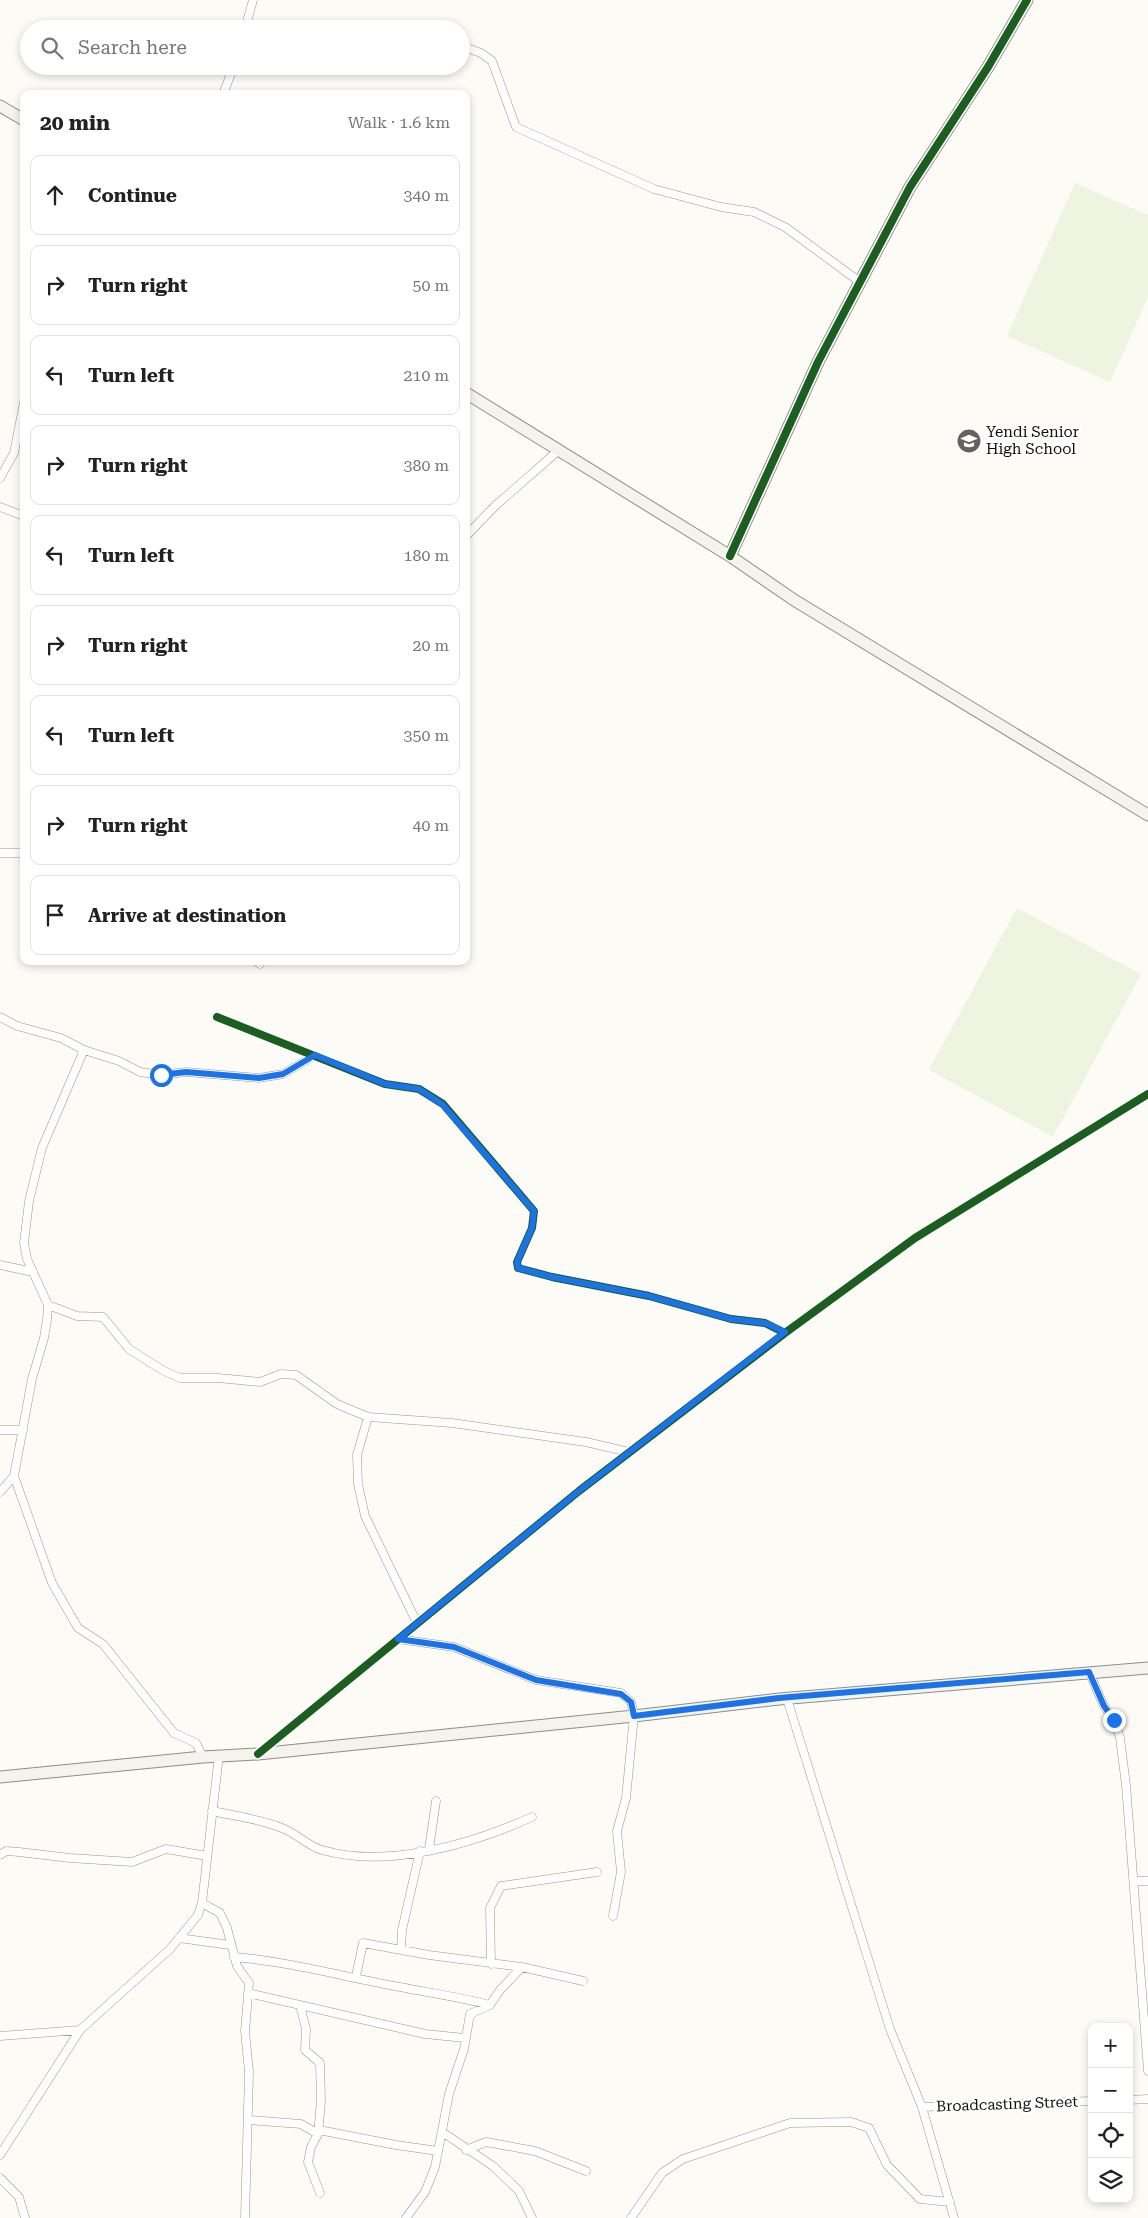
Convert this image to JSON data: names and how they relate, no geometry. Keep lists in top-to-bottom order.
{
  "streets": {
    "street": ["Broadcasting Street"]
  },
  "places": {
    "school or university": ["Yendi Senior High School"]
  },
  "page": {
    "search": "Search here",
    "heading": ["20 min", "Walk · 1.6 km"],
    "list": [
      ["Continue", "340 m"],
      ["Turn right", "50 m"],
      ["Turn left", "210 m"],
      ["Turn right", "380 m"],
      ["Turn left", "180 m"],
      ["Turn right", "20 m"],
      ["Turn left", "350 m"],
      ["Turn right", "40 m"],
      "Arrive at destination"
    ],
    "map_buttons": ["+", "−"]
  }
}
